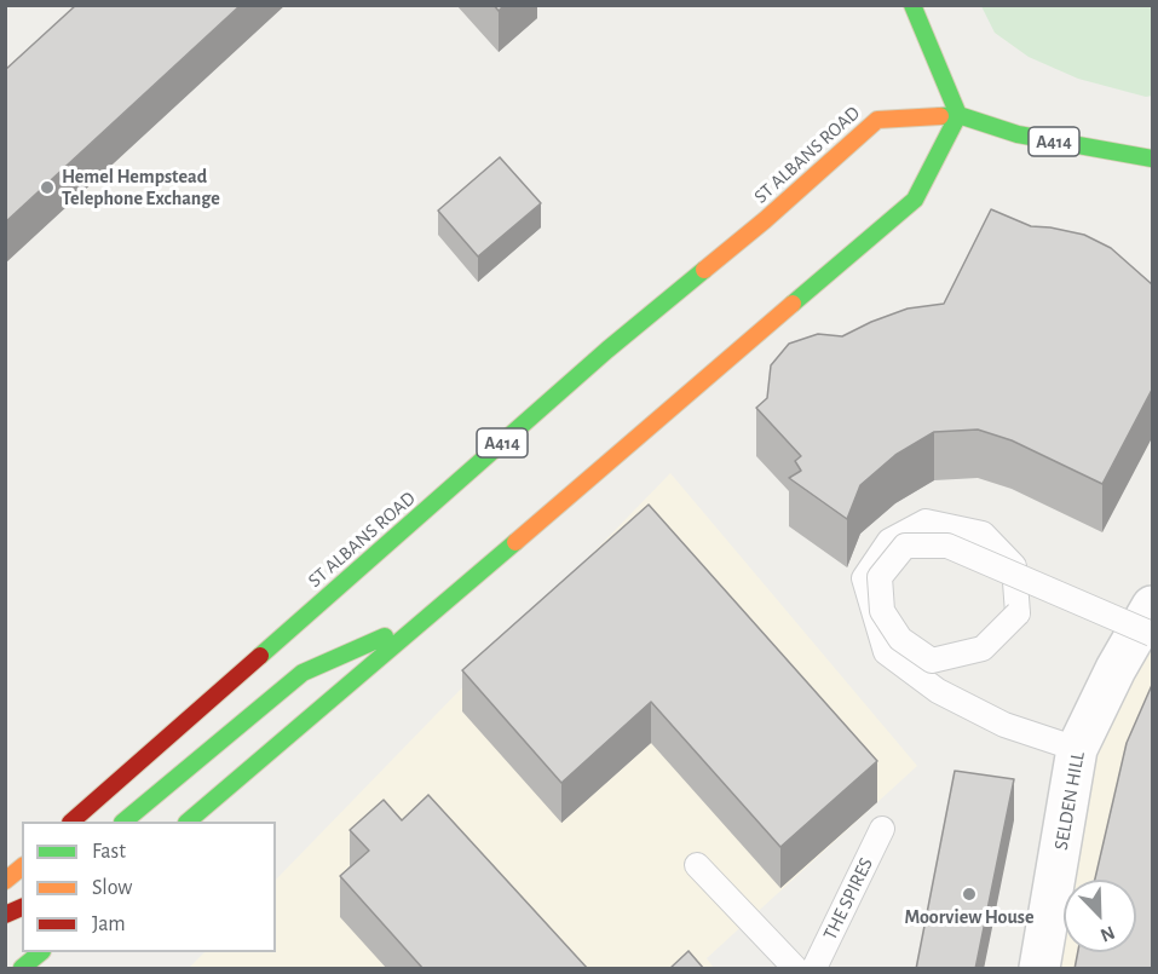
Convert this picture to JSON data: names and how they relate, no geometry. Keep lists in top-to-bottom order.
{
  "streets": {
    "main road": ["A414", "ST ALBANS ROAD"],
    "street": ["SELDEN HILL"],
    "lane": ["THE SPIRES"]
  },
  "crossings": [
    ["A414", "ST ALBANS ROAD"]
  ],
  "places": ["Hemel Hempstead Telephone Exchange", "Moorview House"],
  "legend": ["Fast", "Slow", "Jam"],
  "north": "bottom right"
}
